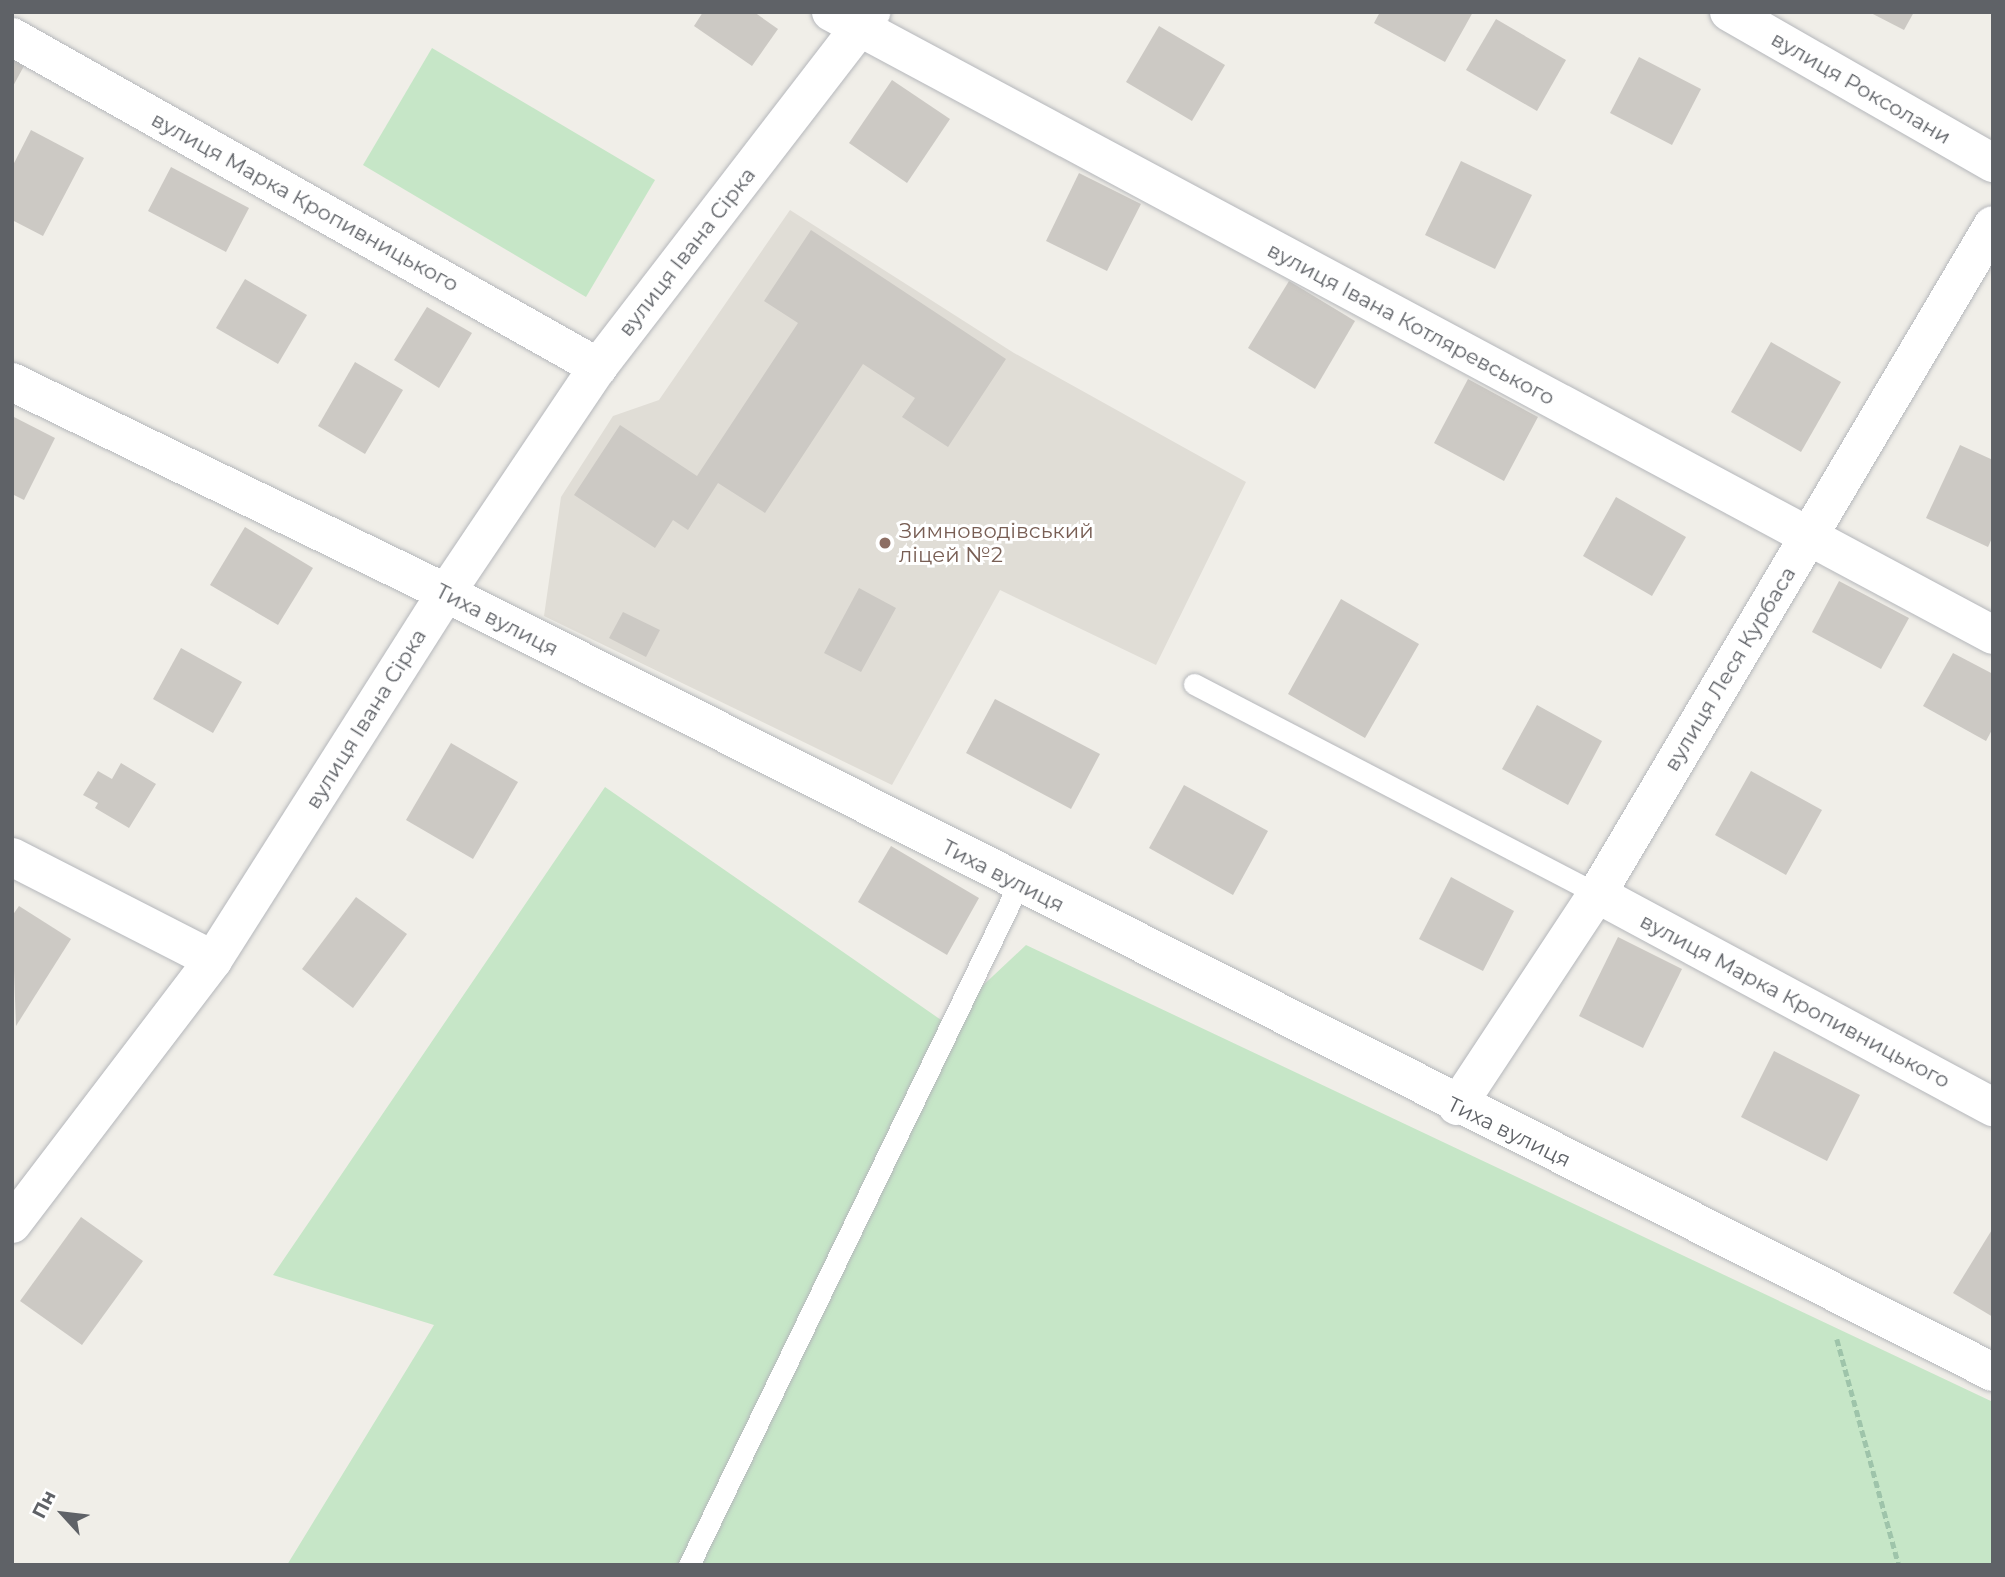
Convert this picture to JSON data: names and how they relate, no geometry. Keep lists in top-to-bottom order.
{
  "streets": {
    "street": [
      "вулиця Роксолани",
      "вулиця Марка Кропивницького",
      "вулиця Івана Сірка",
      "вулиця Івана Котляревського",
      "Тиха вулиця",
      "вулиця Леся Курбаса"
    ]
  },
  "crossings": [
    ["вулиця Марка Кропивницького", "вулиця Івана Сірка"],
    ["вулиця Марка Кропивницького", "вулиця Леся Курбаса"],
    ["вулиця Івана Сірка", "вулиця Івана Котляревського"],
    ["вулиця Івана Сірка", "Тиха вулиця"],
    ["вулиця Івана Котляревського", "вулиця Леся Курбаса"],
    ["Тиха вулиця", "вулиця Леся Курбаса"]
  ],
  "places": ["Зимноводівський ліцей №2"],
  "north": "top left"
}
